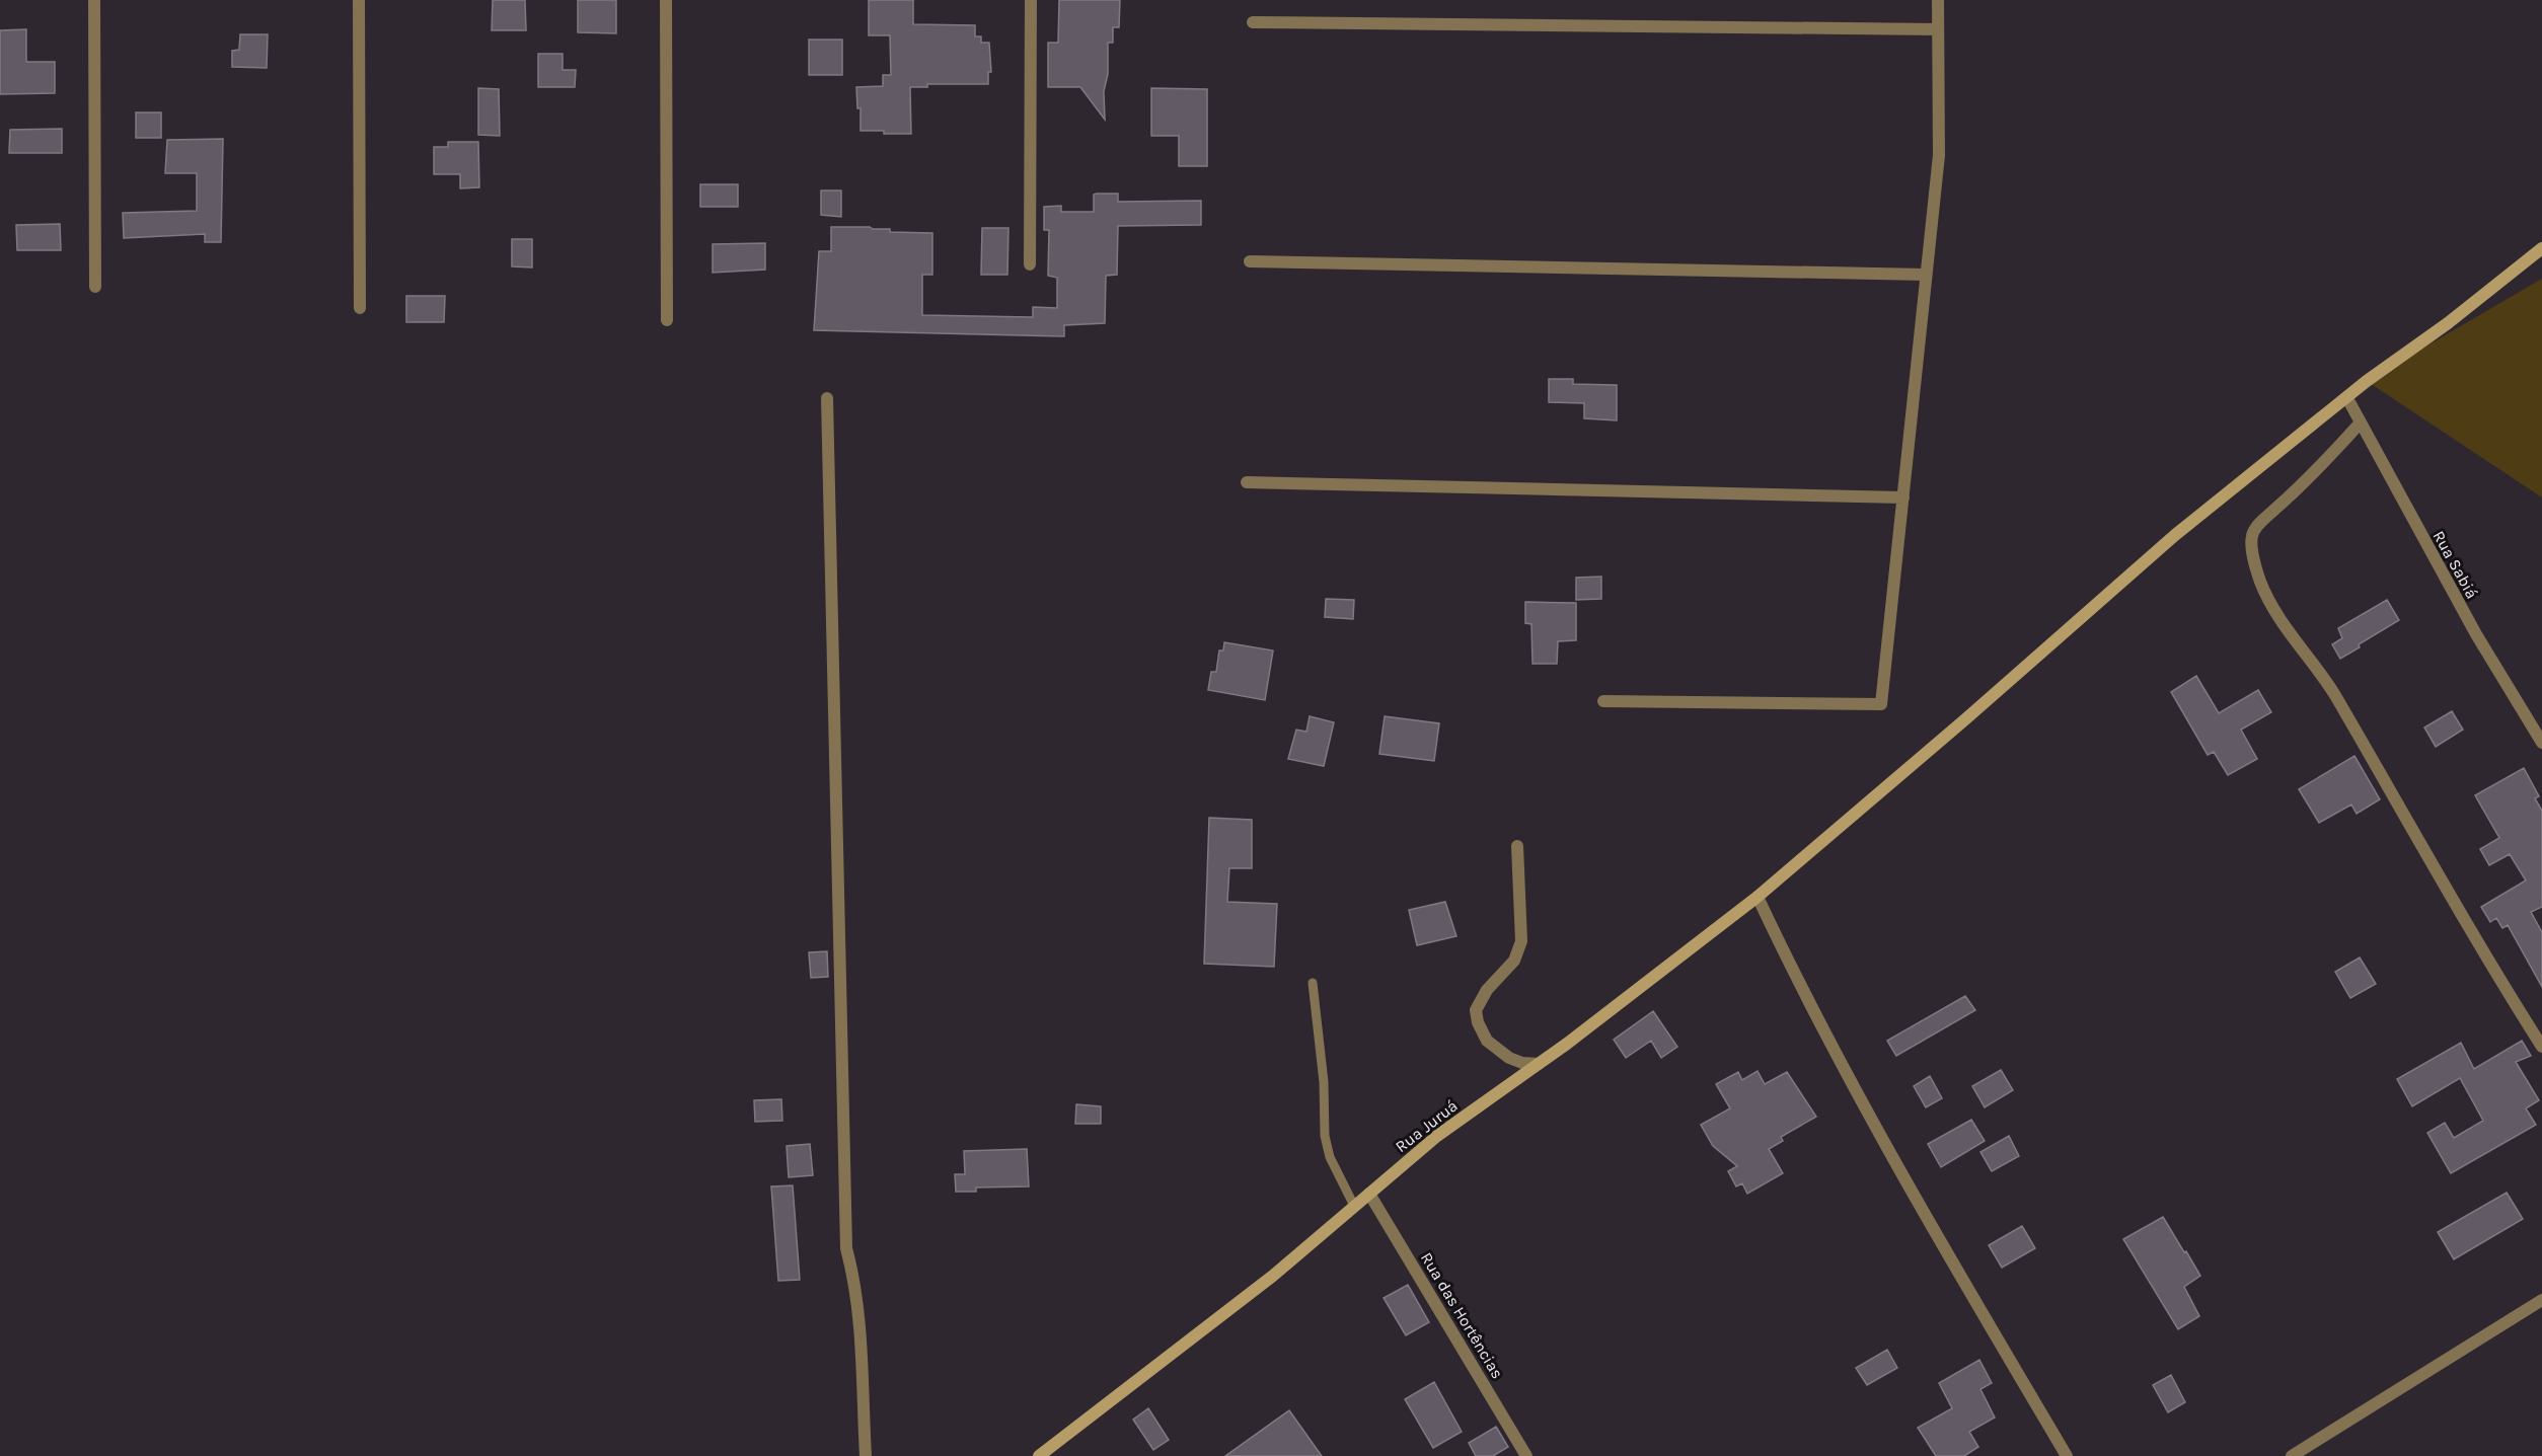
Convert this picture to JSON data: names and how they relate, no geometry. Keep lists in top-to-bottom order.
{
  "streets": {
    "street": ["Rua Sabiá", "Rua Juruá", "Rua das Hortências"]
  },
  "crossings": [
    ["Rua Sabiá", "Rua Juruá"],
    ["Rua Juruá", "Rua das Hortências"]
  ]
}
